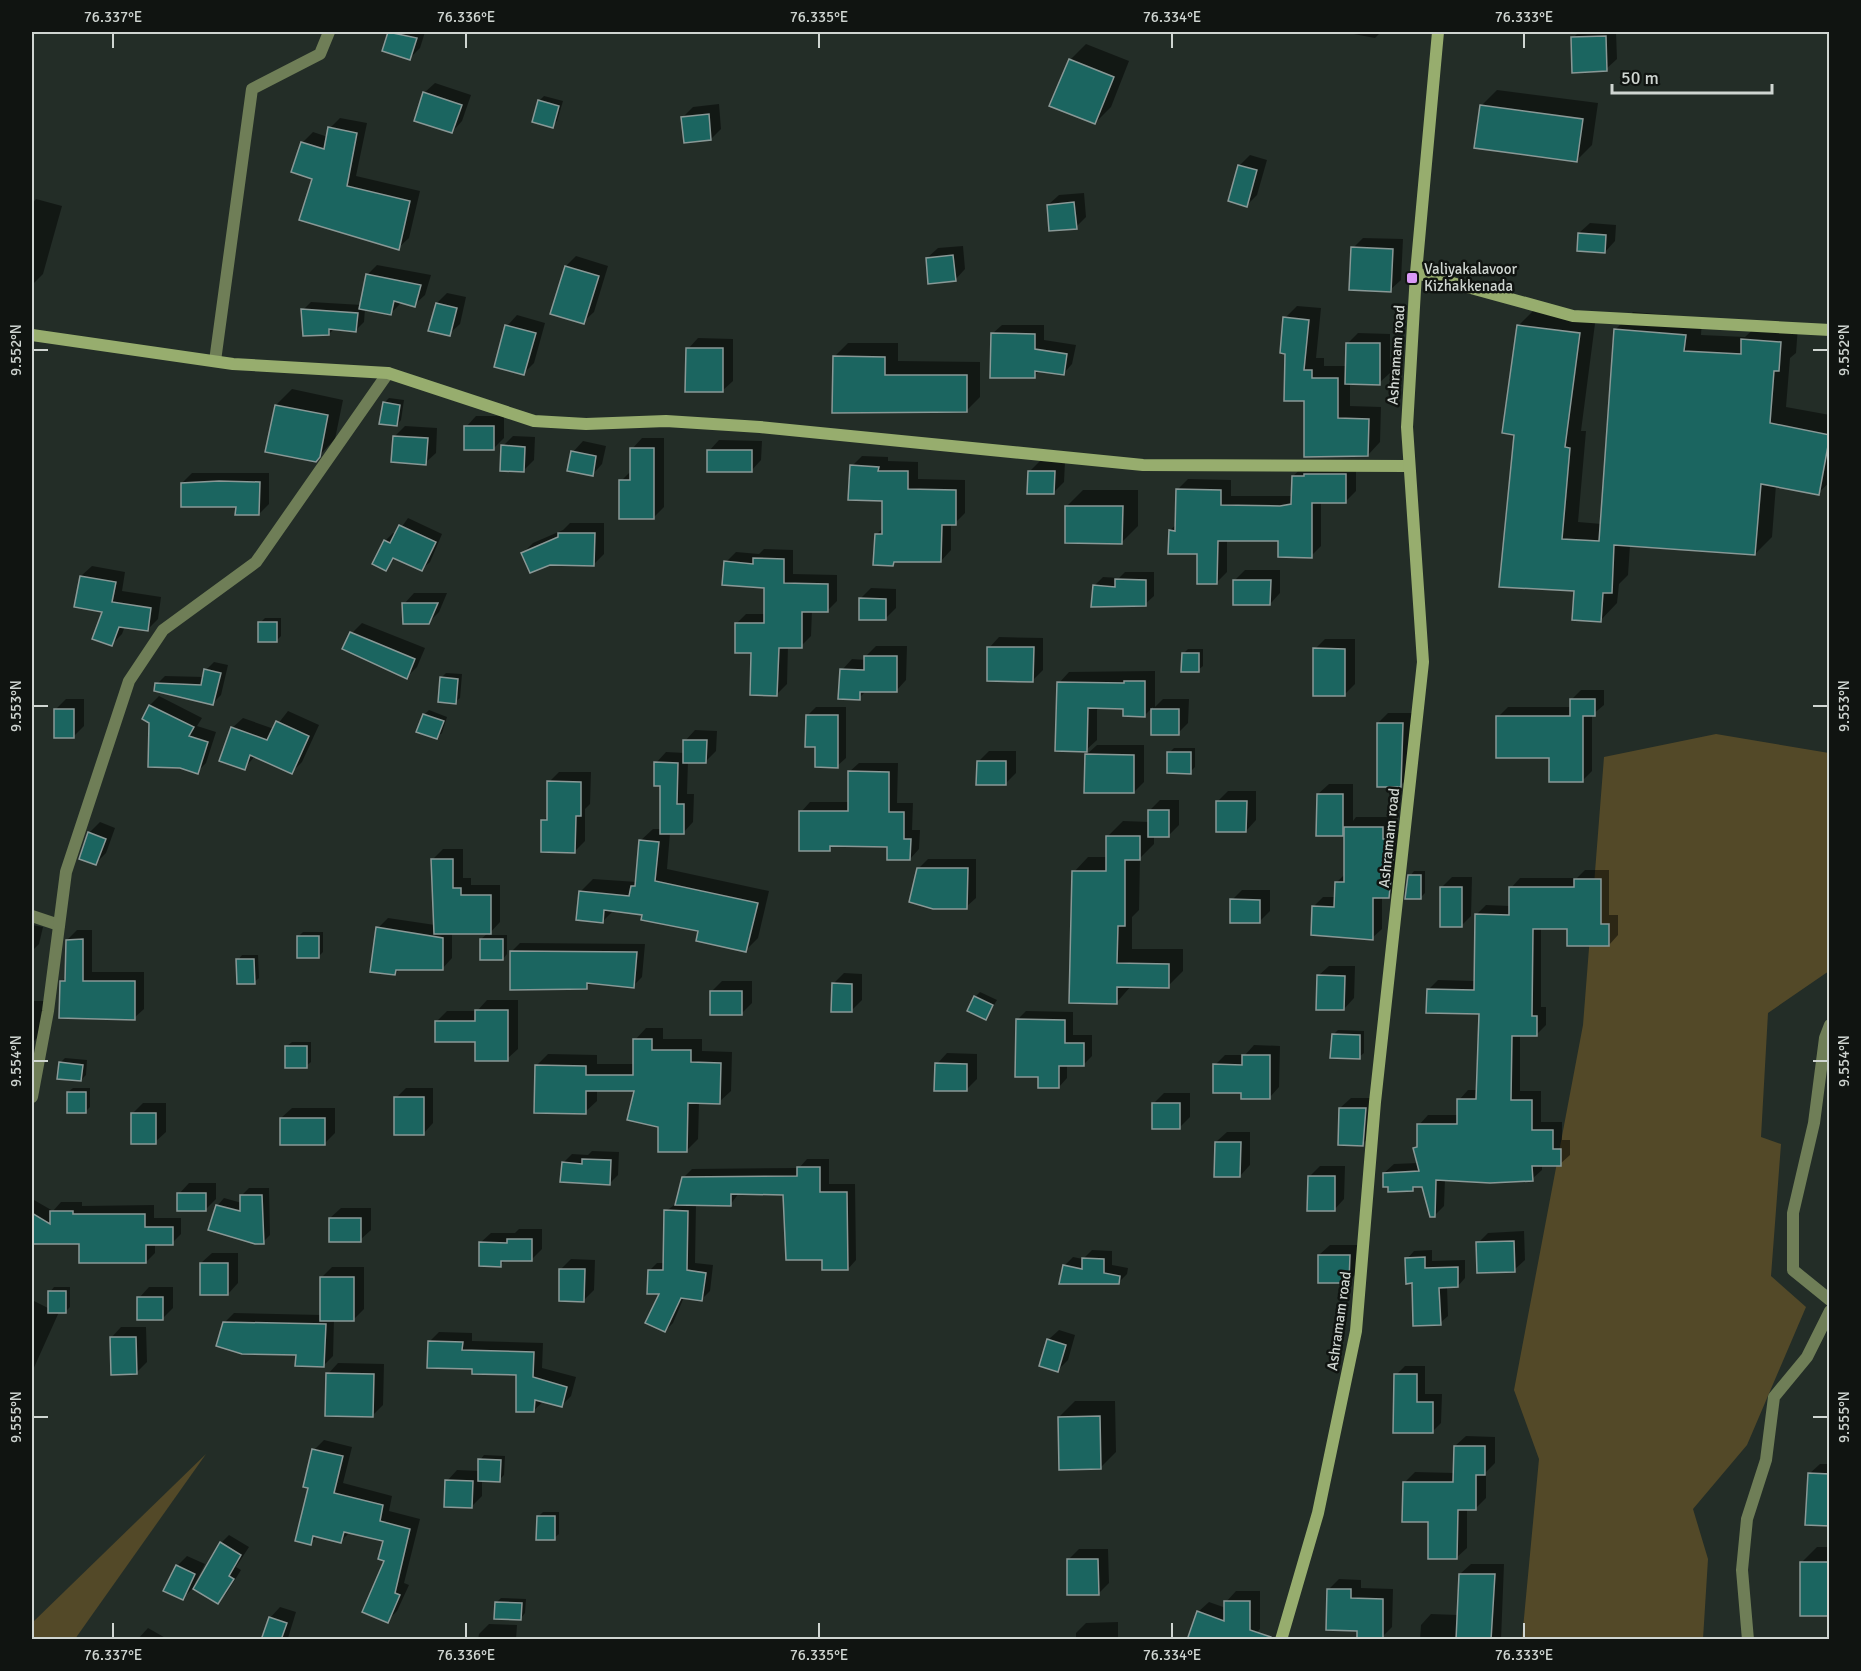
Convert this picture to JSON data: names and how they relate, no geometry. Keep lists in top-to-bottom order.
{
  "streets": {
    "street": ["Ashramam road"]
  },
  "places": {
    "transit": ["Valiyakalavoor Kizhakkenada"]
  },
  "scale_bar": "50 m",
  "coordinates": [
    "76.337°E",
    "76.336°E",
    "76.335°E",
    "76.334°E",
    "76.333°E",
    "9.552°N",
    "9.553°N",
    "9.554°N",
    "9.555°N"
  ]
}
